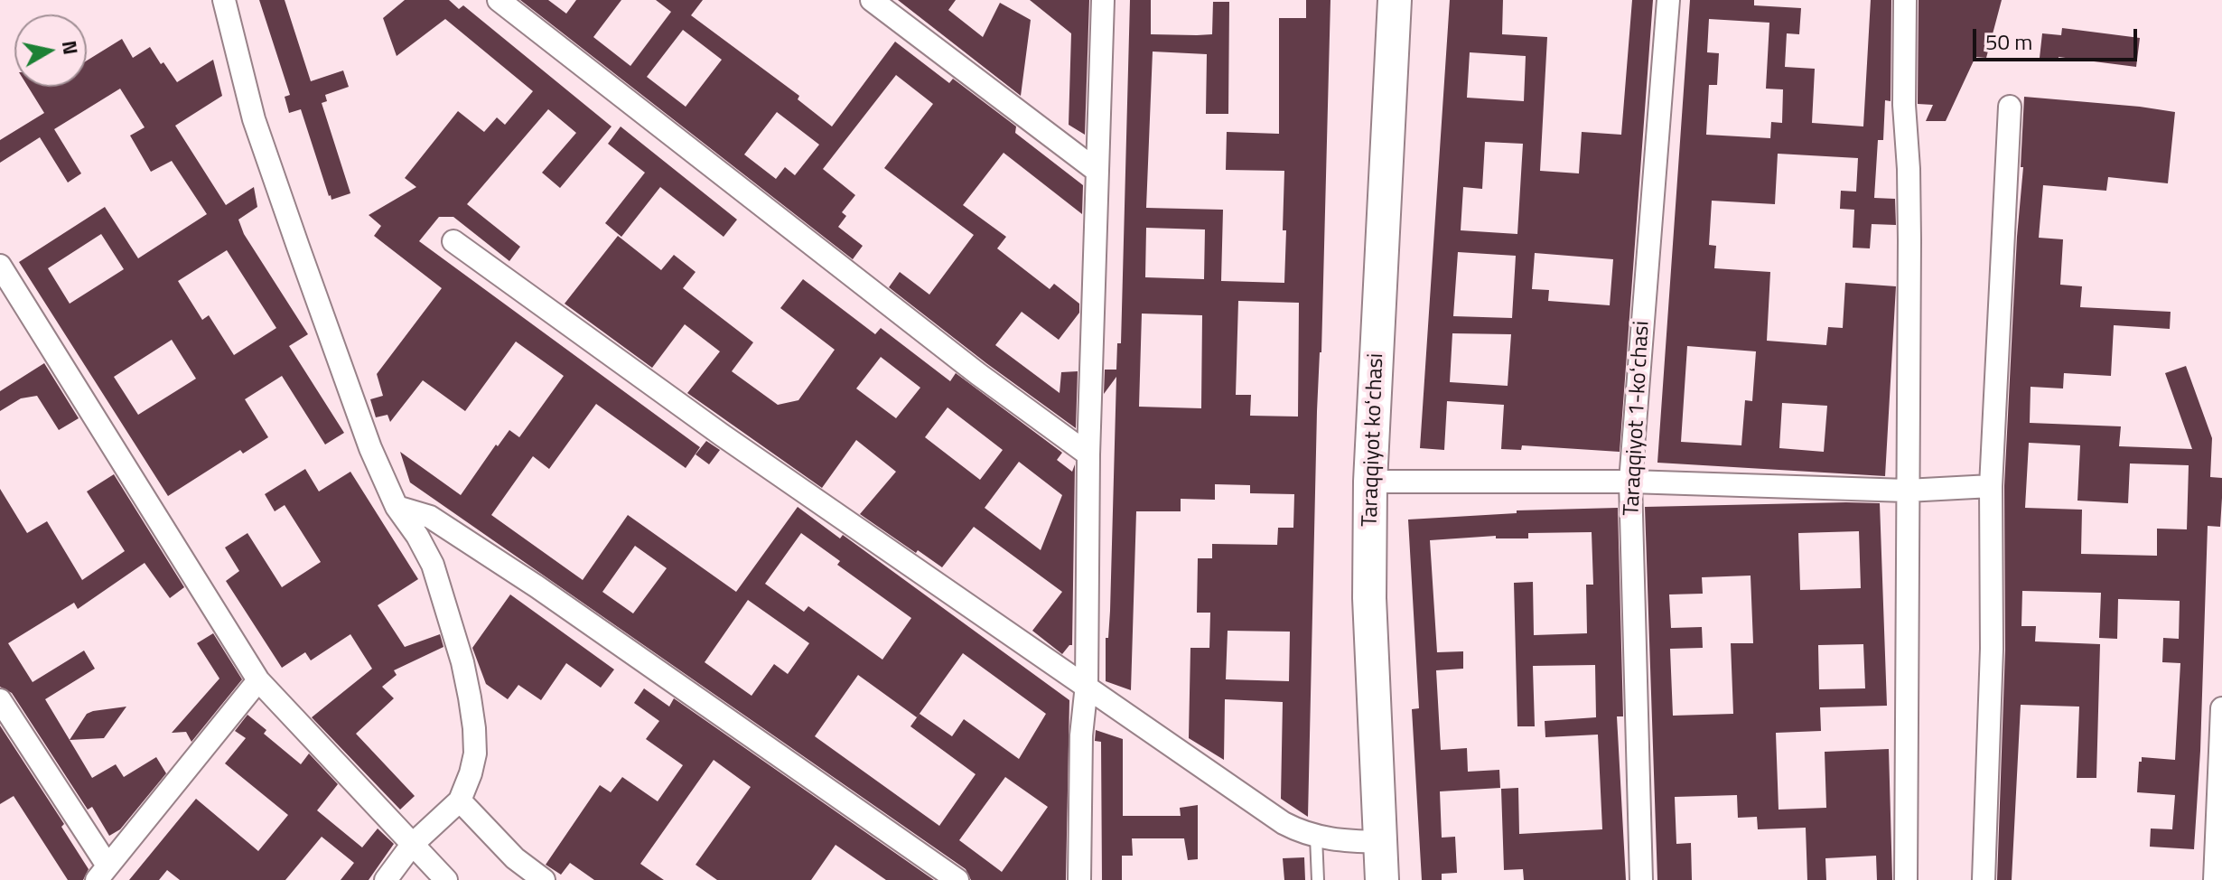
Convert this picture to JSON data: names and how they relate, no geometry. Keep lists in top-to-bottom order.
{
  "streets": {
    "street": ["Taraqqiyot 1-koʻchasi", "Taraqqiyot koʻchasi"]
  },
  "scale_bar": "50 m",
  "north": "right"
}
